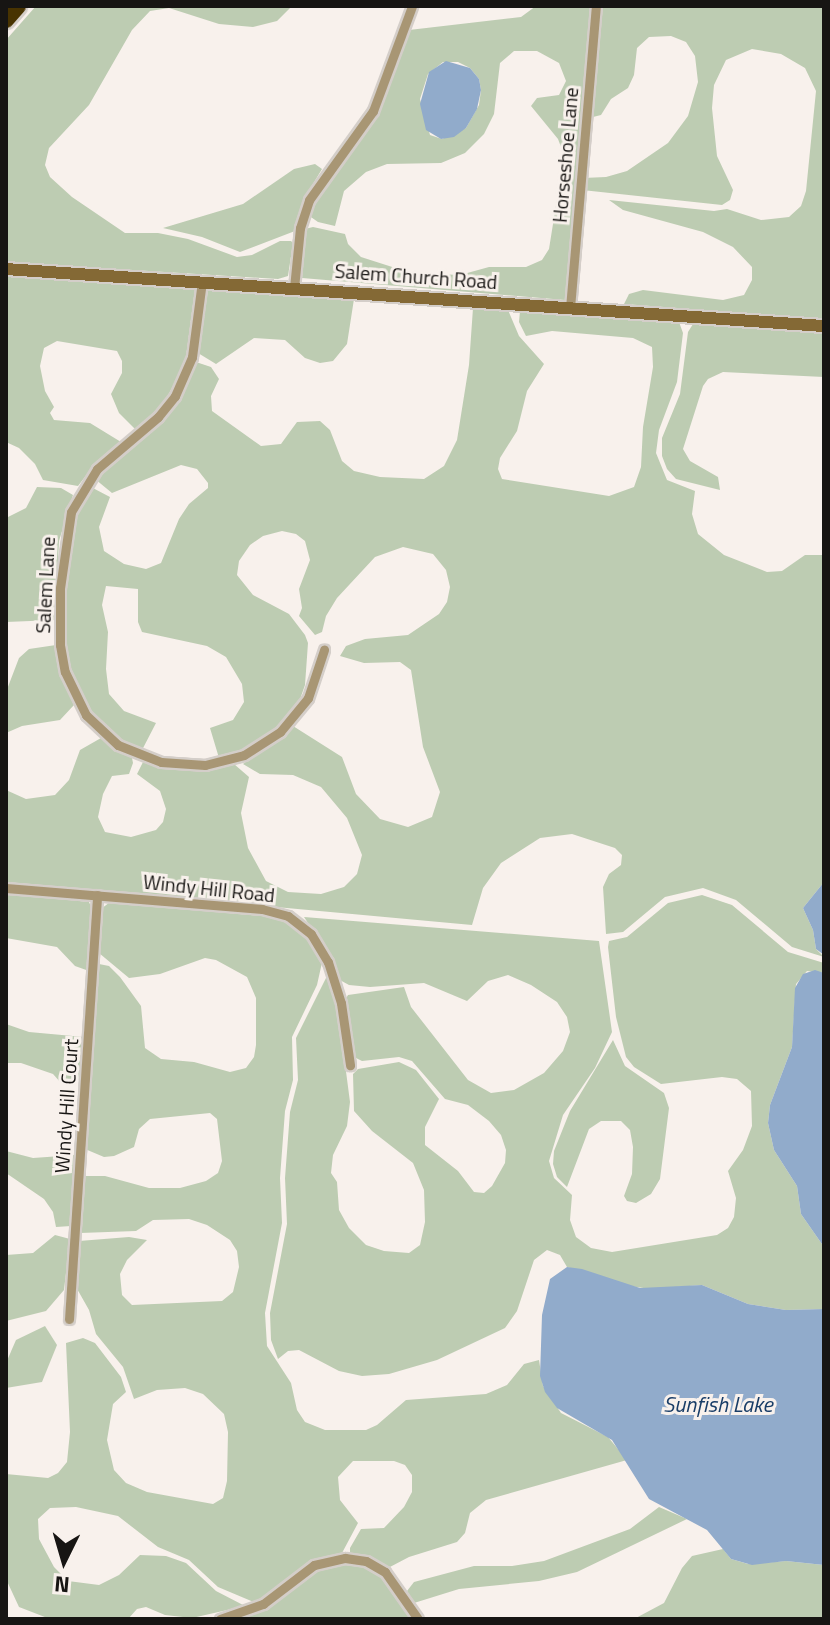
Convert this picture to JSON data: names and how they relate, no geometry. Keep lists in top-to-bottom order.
{
  "streets": {
    "street": [
      "Horseshoe Lane",
      "Salem Church Road",
      "Salem Lane",
      "Windy Hill Road",
      "Windy Hill Court"
    ]
  },
  "crossings": [
    ["Horseshoe Lane", "Salem Church Road"],
    ["Salem Church Road", "Salem Lane"],
    ["Windy Hill Road", "Windy Hill Court"]
  ],
  "water": ["Sunfish Lake"],
  "north": "bottom"
}
